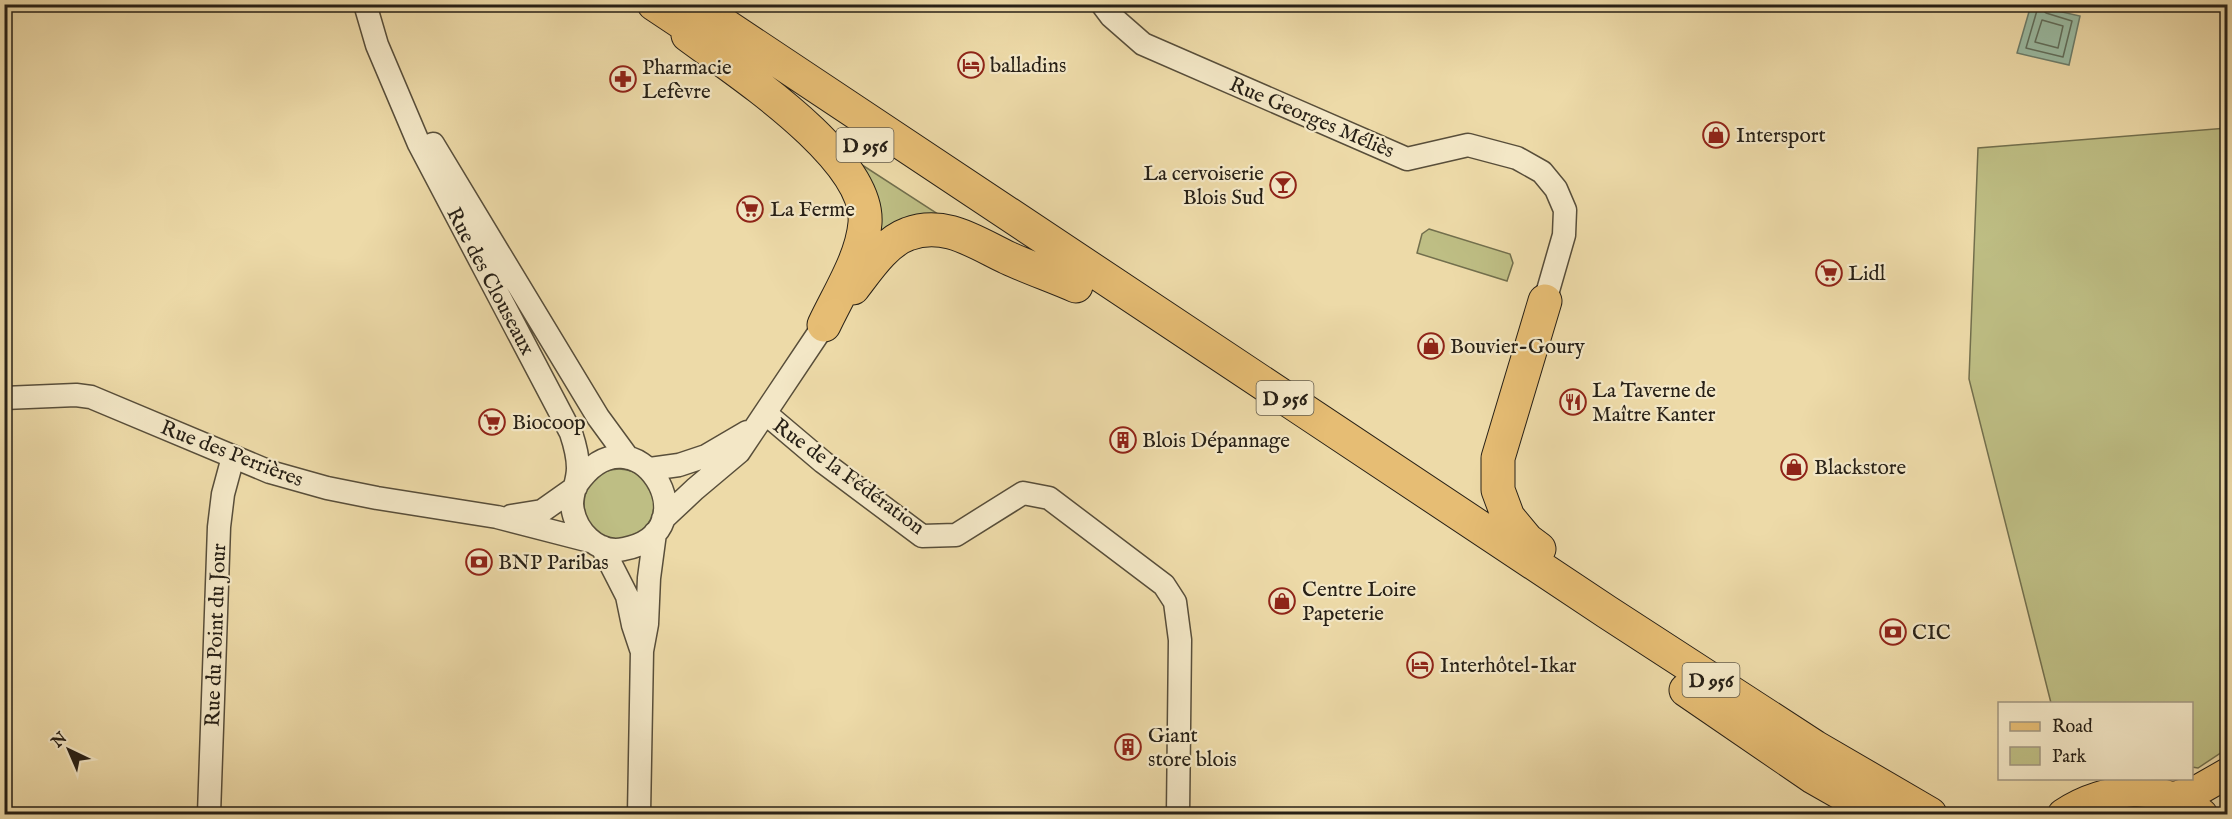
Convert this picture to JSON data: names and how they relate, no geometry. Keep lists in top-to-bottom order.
{
  "streets": {
    "highway": ["D 956"],
    "street": [
      "Rue Georges Méliès",
      "Rue des Clouseaux",
      "Rue des Perrières",
      "Rue de la Fédération",
      "Rue du Point du Jour"
    ]
  },
  "crossings": [
    ["Rue des Clouseaux", "Rue des Perrières"],
    ["Rue des Perrières", "Rue du Point du Jour"]
  ],
  "places": {
    "hotel": ["balladins", "Interhôtel-Ikar"],
    "pharmacy": ["Pharmacie Lefèvre"],
    "shop": [
      "Intersport",
      "Bouvier-Goury",
      "Blackstore",
      "Centre Loire Papeterie"
    ],
    "bar": ["La cervoiserie Blois Sud"],
    "supermarket": ["La Ferme", "Lidl", "Biocoop"],
    "restaurant": ["La Taverne de Maître Kanter"],
    "building": ["Blois Dépannage", "Giant store blois"],
    "bank": ["BNP Paribas", "CIC"]
  },
  "legend": ["Road", "Park"],
  "north": "top left"
}
